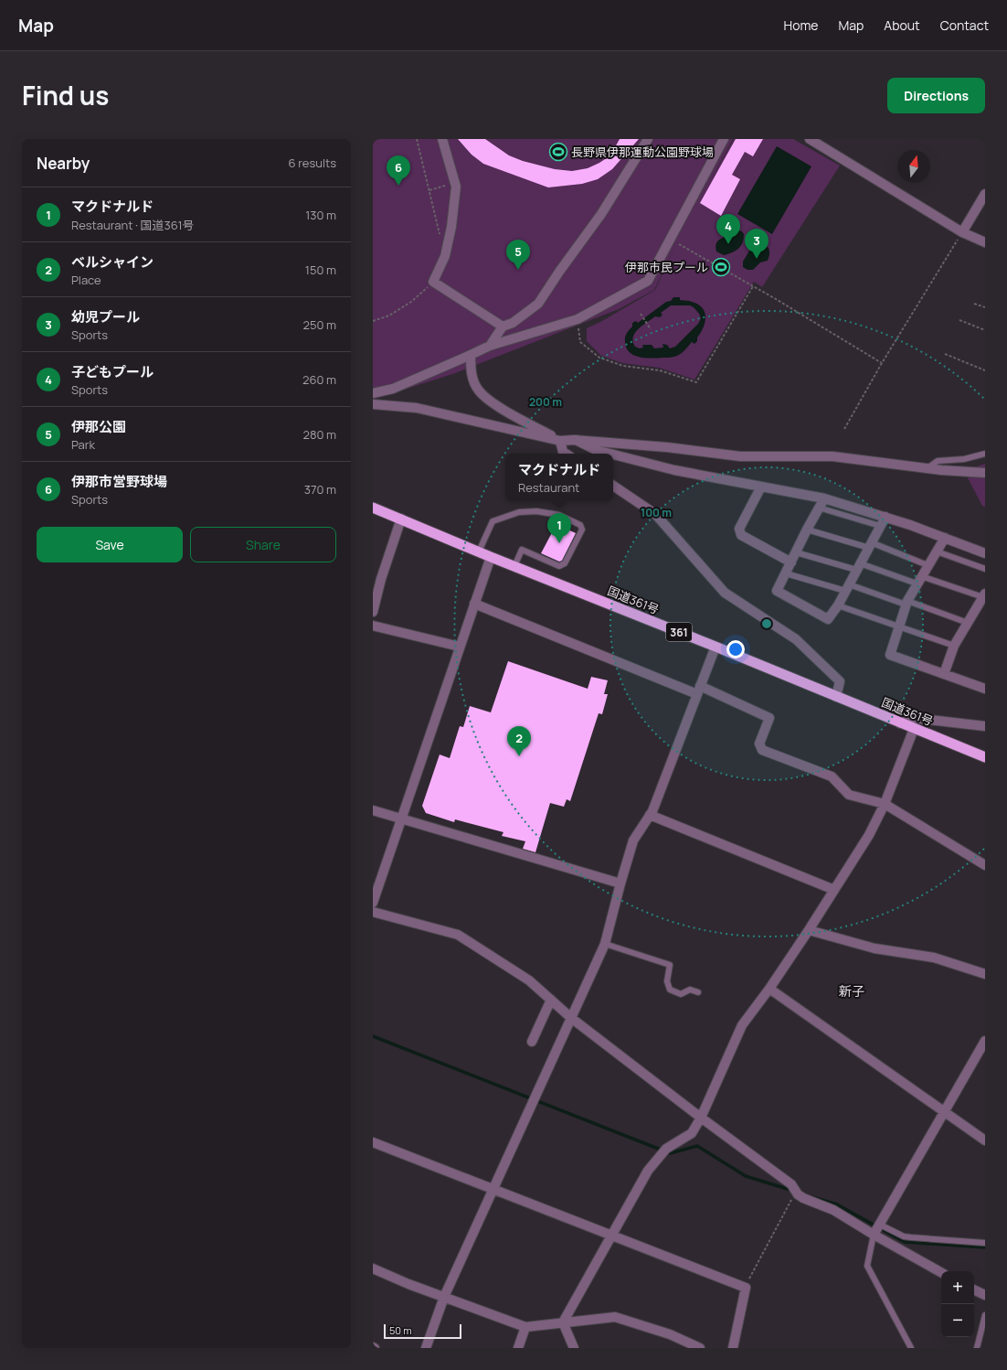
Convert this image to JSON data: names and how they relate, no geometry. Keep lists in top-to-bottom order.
{
  "streets": {
    "highway": ["国道361号", "361"]
  },
  "districts": ["新子"],
  "places": {
    "sports": ["長野県伊那運動公園野球場", "伊那市民プール"]
  },
  "scale_bar": "50 m",
  "north": "top",
  "page": {
    "header": "Map",
    "nav": [
      "Home",
      "Map",
      "About",
      "Contact"
    ],
    "title": "Find us",
    "buttons": [
      "Directions",
      ["Save", "Share"]
    ],
    "heading": ["Nearby", "6 results"],
    "pins": [
      "6",
      "4",
      "3",
      "5",
      "1",
      "2"
    ],
    "list": [
      {
        "mark": "1",
        "name": "マクドナルド",
        "note": "Restaurant · 国道361号",
        "value": "130 m"
      },
      {
        "mark": "2",
        "name": "ベルシャイン",
        "note": "Place",
        "value": "150 m"
      },
      {
        "mark": "3",
        "name": "幼児プール",
        "note": "Sports",
        "value": "250 m"
      },
      {
        "mark": "4",
        "name": "子どもプール",
        "note": "Sports",
        "value": "260 m"
      },
      {
        "mark": "5",
        "name": "伊那公園",
        "note": "Park",
        "value": "280 m"
      },
      {
        "mark": "6",
        "name": "伊那市営野球場",
        "note": "Sports",
        "value": "370 m"
      }
    ],
    "popup": ["マクドナルド", "Restaurant"],
    "map_buttons": ["+", "−"],
    "scale": "50 m"
  },
  "rings": ["200 m", "100 m"]
}
